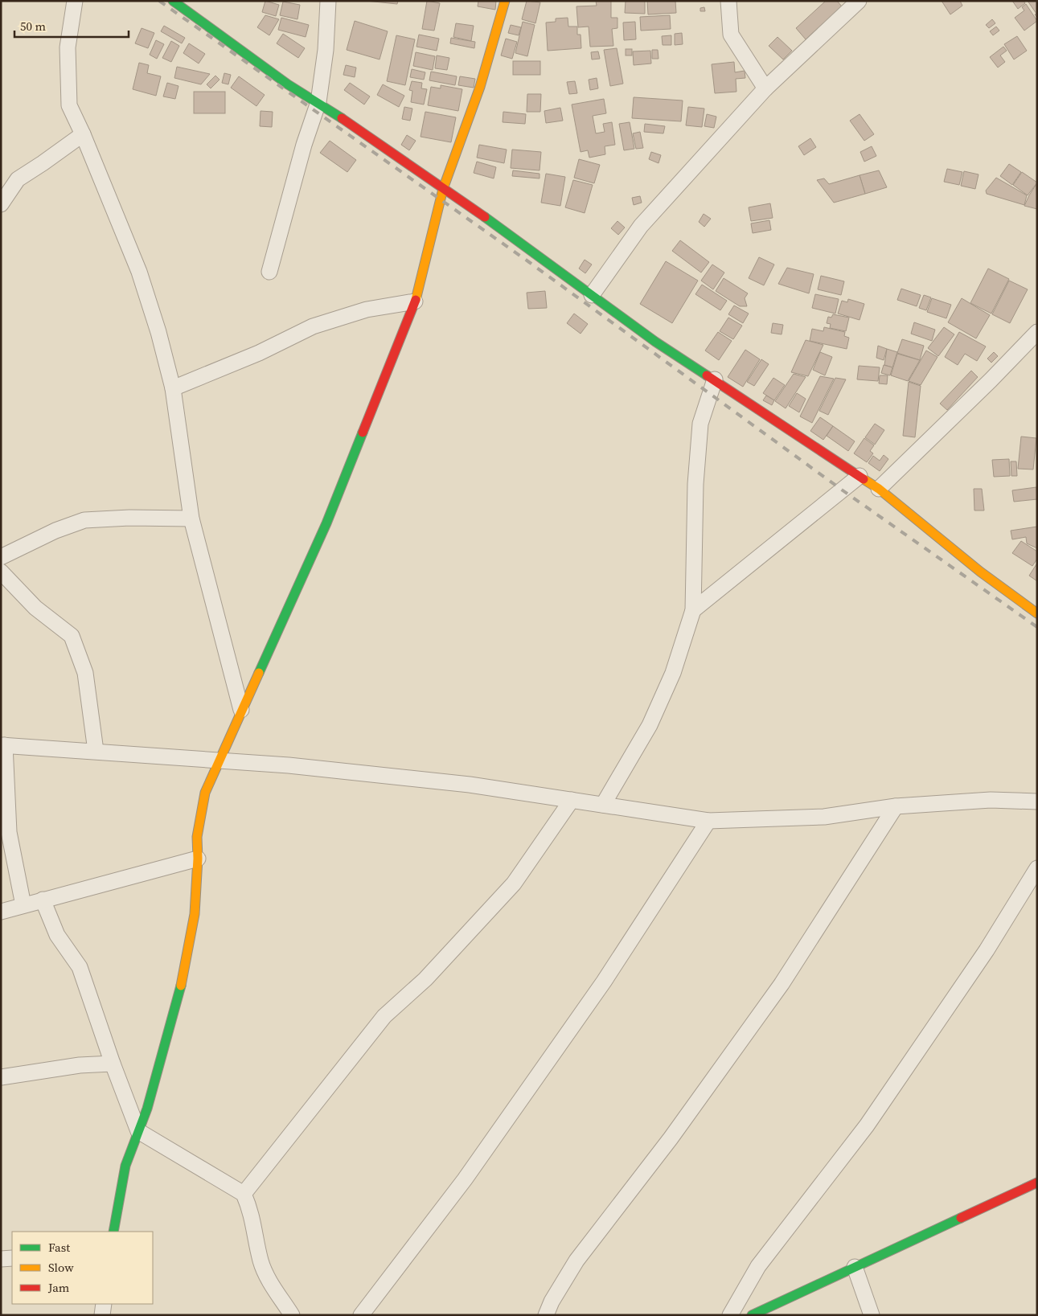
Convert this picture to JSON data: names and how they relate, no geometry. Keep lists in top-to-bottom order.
{
  "legend": ["Fast", "Slow", "Jam"],
  "scale_bar": "50 m"
}
